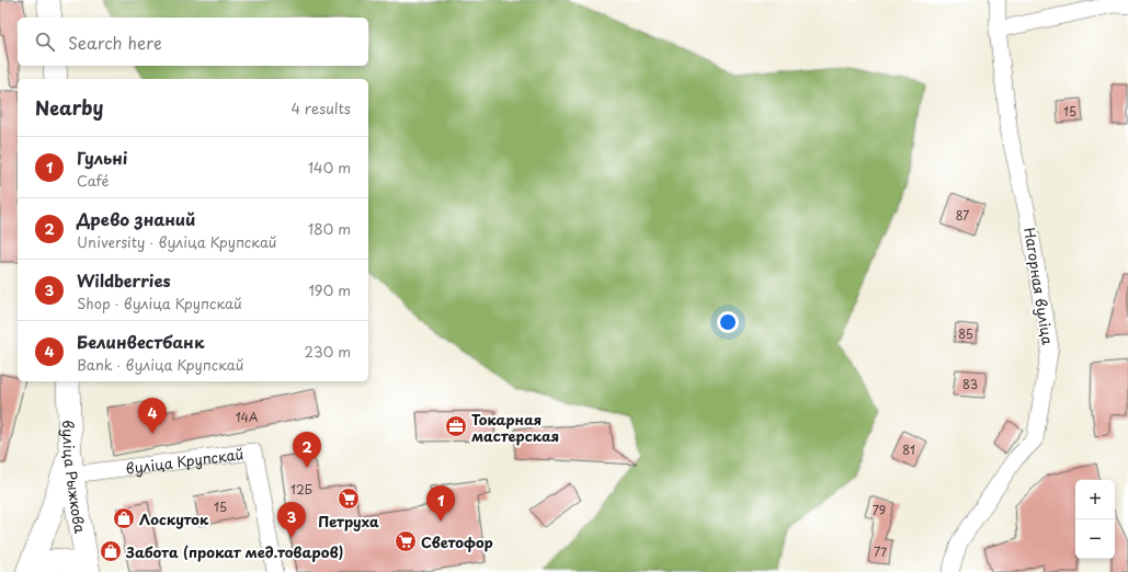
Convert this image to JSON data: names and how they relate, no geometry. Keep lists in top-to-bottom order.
{
  "streets": {
    "main road": ["вуліца Рыжкова"],
    "street": ["Нагорная вуліца", "вуліца Крупскай"]
  },
  "crossings": [
    ["вуліца Крупскай", "вуліца Рыжкова"]
  ],
  "places": {
    "office": ["Токарная мастерская"],
    "supermarket": ["Петруха", "Светофор"],
    "shop": ["Лоскуток", "Забота (прокат мед.товаров)"]
  },
  "house_numbers": [
    "15",
    "87",
    "85",
    "83",
    "14А",
    "81",
    "12Б",
    "15",
    "79",
    "77"
  ],
  "page": {
    "search": "Search here",
    "heading": ["Nearby", "4 results"],
    "list": [
      {
        "mark": "1",
        "name": "Гульнi",
        "note": "Café",
        "value": "140 m"
      },
      {
        "mark": "2",
        "name": "Древо знаний",
        "note": "University · вуліца Крупскай",
        "value": "180 m"
      },
      {
        "mark": "3",
        "name": "Wildberries",
        "note": "Shop · вуліца Крупскай",
        "value": "190 m"
      },
      {
        "mark": "4",
        "name": "Белинвестбанк",
        "note": "Bank · вуліца Крупскай",
        "value": "230 m"
      }
    ],
    "pins": [
      "4",
      "2",
      "1",
      "3"
    ],
    "map_buttons": ["+", "−"]
  }
}
